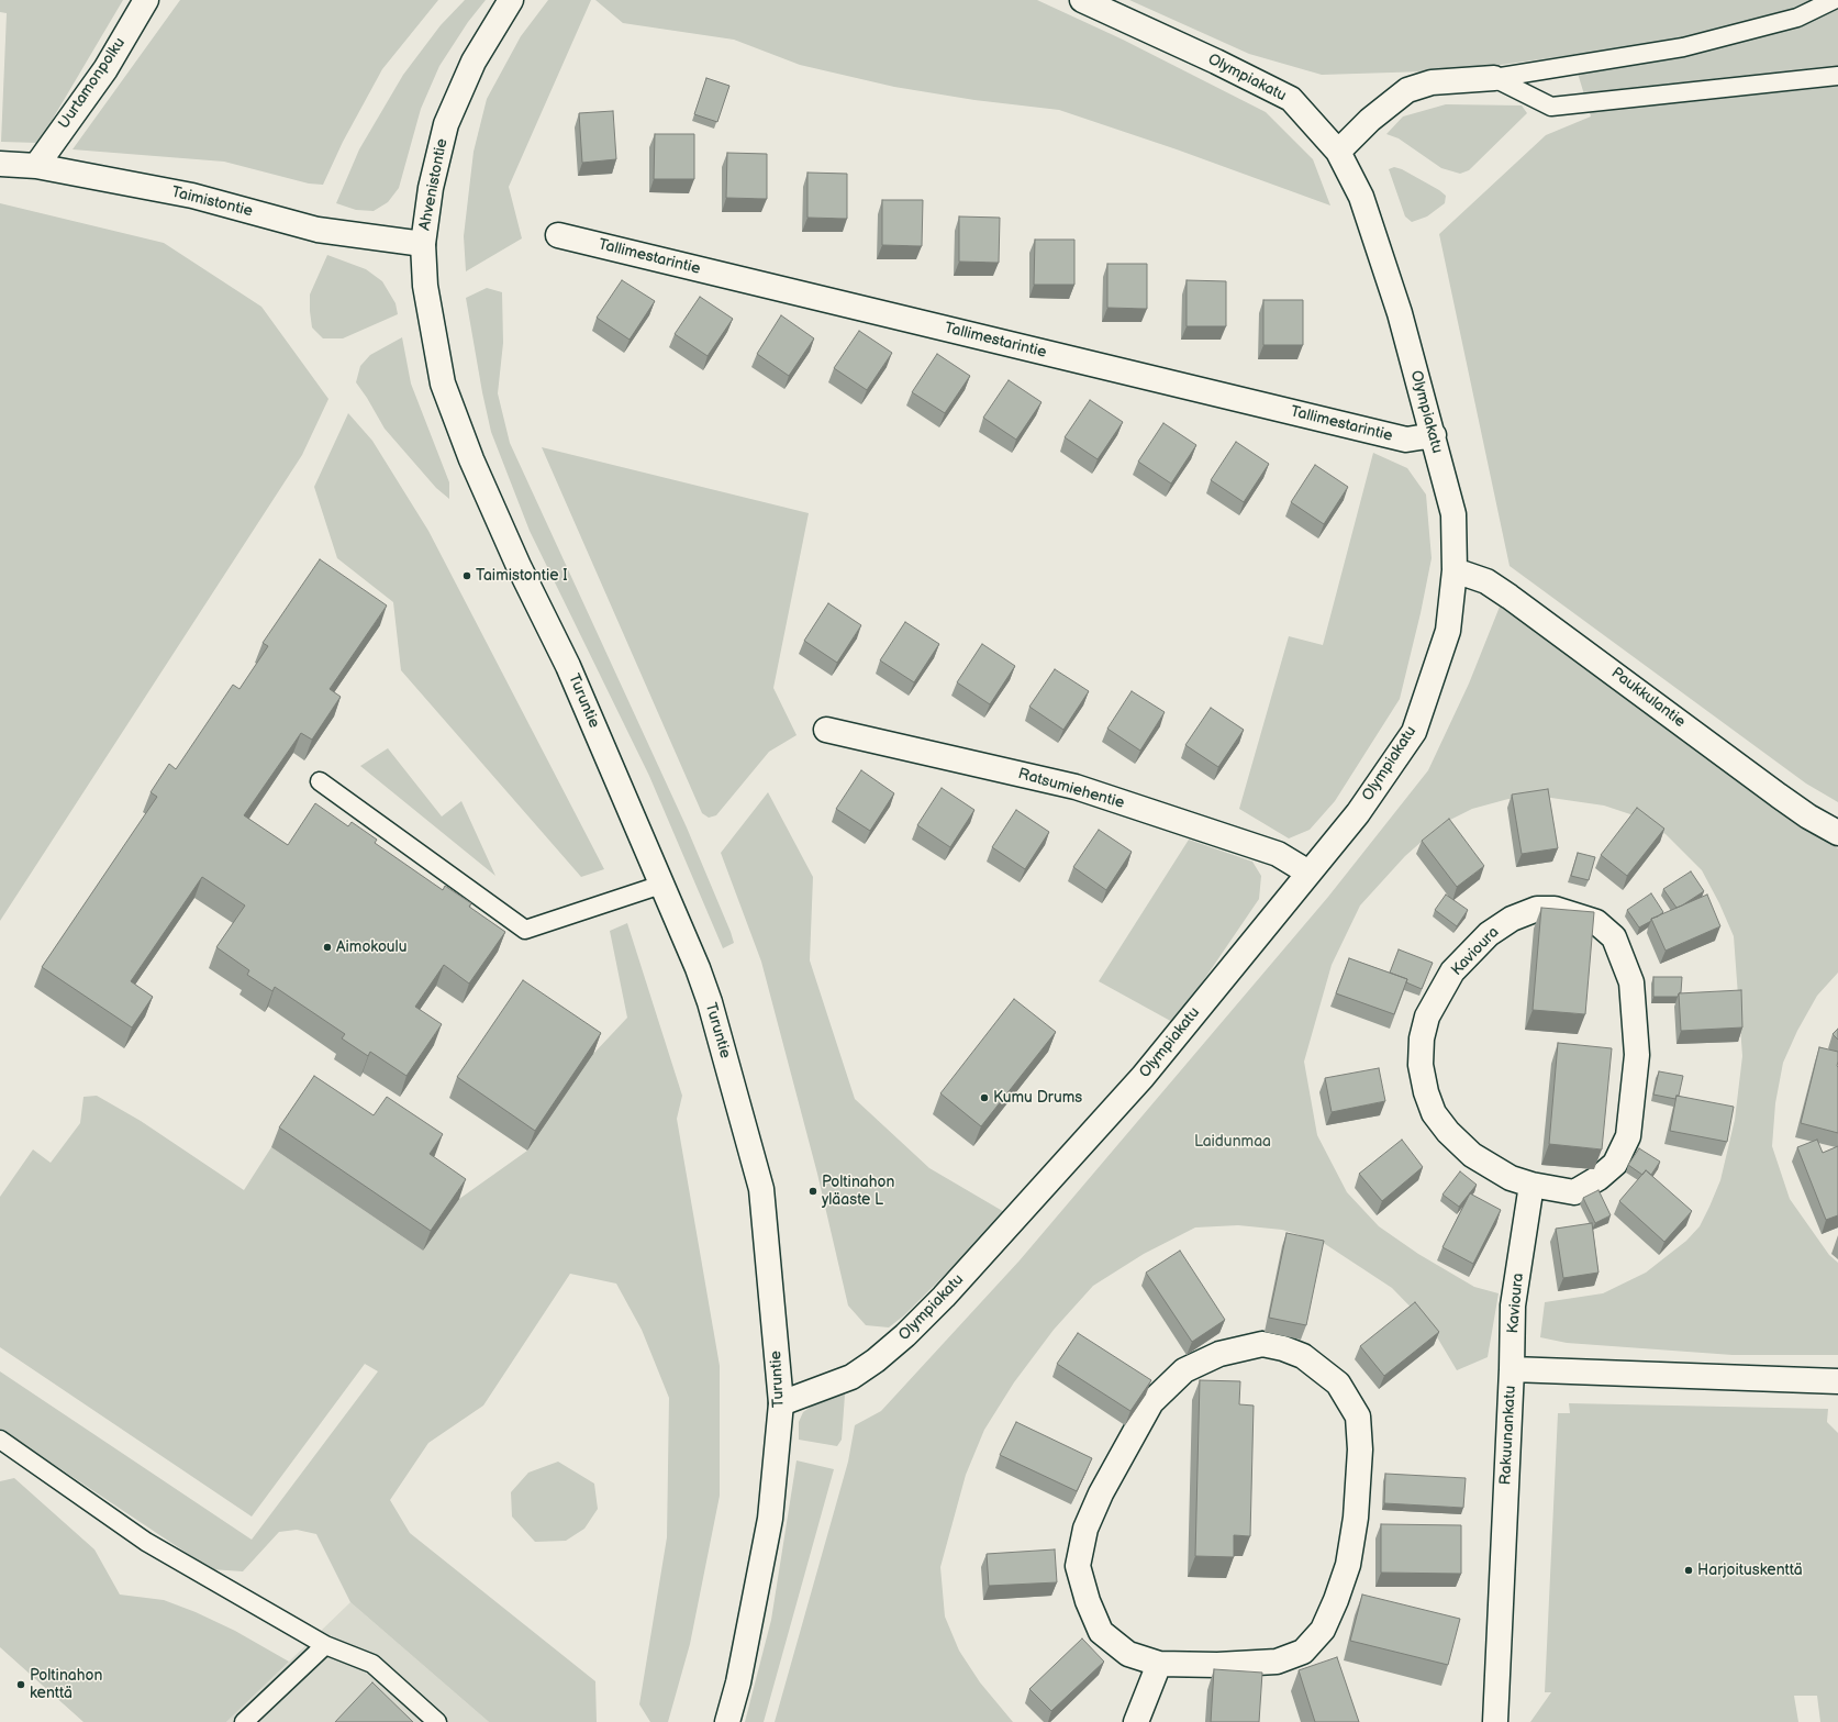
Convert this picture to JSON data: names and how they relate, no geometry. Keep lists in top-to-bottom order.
{
  "streets": {
    "street": [
      "Olympiakatu",
      "Uurtamonpolku",
      "Ahvenistontie",
      "Taimistontie",
      "Tallimestarintie",
      "Paukkulantie",
      "Turuntie",
      "Ratsumiehentie",
      "Kavioura",
      "Rakuunankatu"
    ]
  },
  "crossings": [
    ["Olympiakatu", "Tallimestarintie"],
    ["Olympiakatu", "Paukkulantie"],
    ["Olympiakatu", "Turuntie"],
    ["Olympiakatu", "Ratsumiehentie"],
    ["Uurtamonpolku", "Taimistontie"],
    ["Ahvenistontie", "Taimistontie"],
    ["Ahvenistontie", "Turuntie"],
    ["Kavioura", "Rakuunankatu"]
  ],
  "parks": ["Laidunmaa"],
  "places": [
    "Taimistontie I",
    "Aimokoulu",
    "Kumu Drums",
    "Poltinahon yläaste L",
    "Harjoituskenttä",
    "Poltinahon kenttä"
  ]
}
